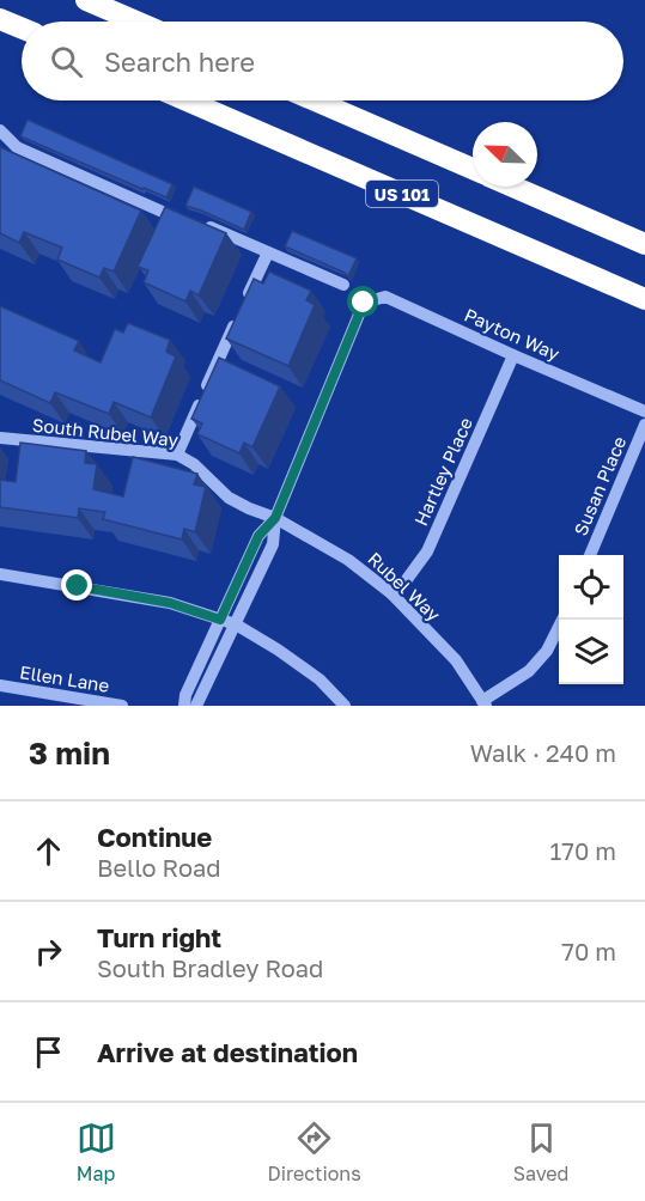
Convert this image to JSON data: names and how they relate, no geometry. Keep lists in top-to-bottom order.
{
  "streets": {
    "highway": ["US 101"],
    "street": [
      "Payton Way",
      "South Rubel Way",
      "Hartley Place",
      "Susan Place",
      "Rubel Way",
      "Ellen Lane"
    ]
  },
  "crossings": [
    ["Payton Way", "South Rubel Way"],
    ["Payton Way", "Hartley Place"],
    ["Payton Way", "Rubel Way"],
    ["South Rubel Way", "Rubel Way"],
    ["Hartley Place", "Rubel Way"]
  ],
  "north": "top left",
  "page": {
    "search": "Search here",
    "heading": ["3 min", "Walk · 240 m"],
    "list": [
      ["Continue", "Bello Road", "170 m"],
      ["Turn right", "South Bradley Road", "70 m"],
      "Arrive at destination"
    ],
    "nav": ["Map", "Directions", "Saved"]
  }
}
